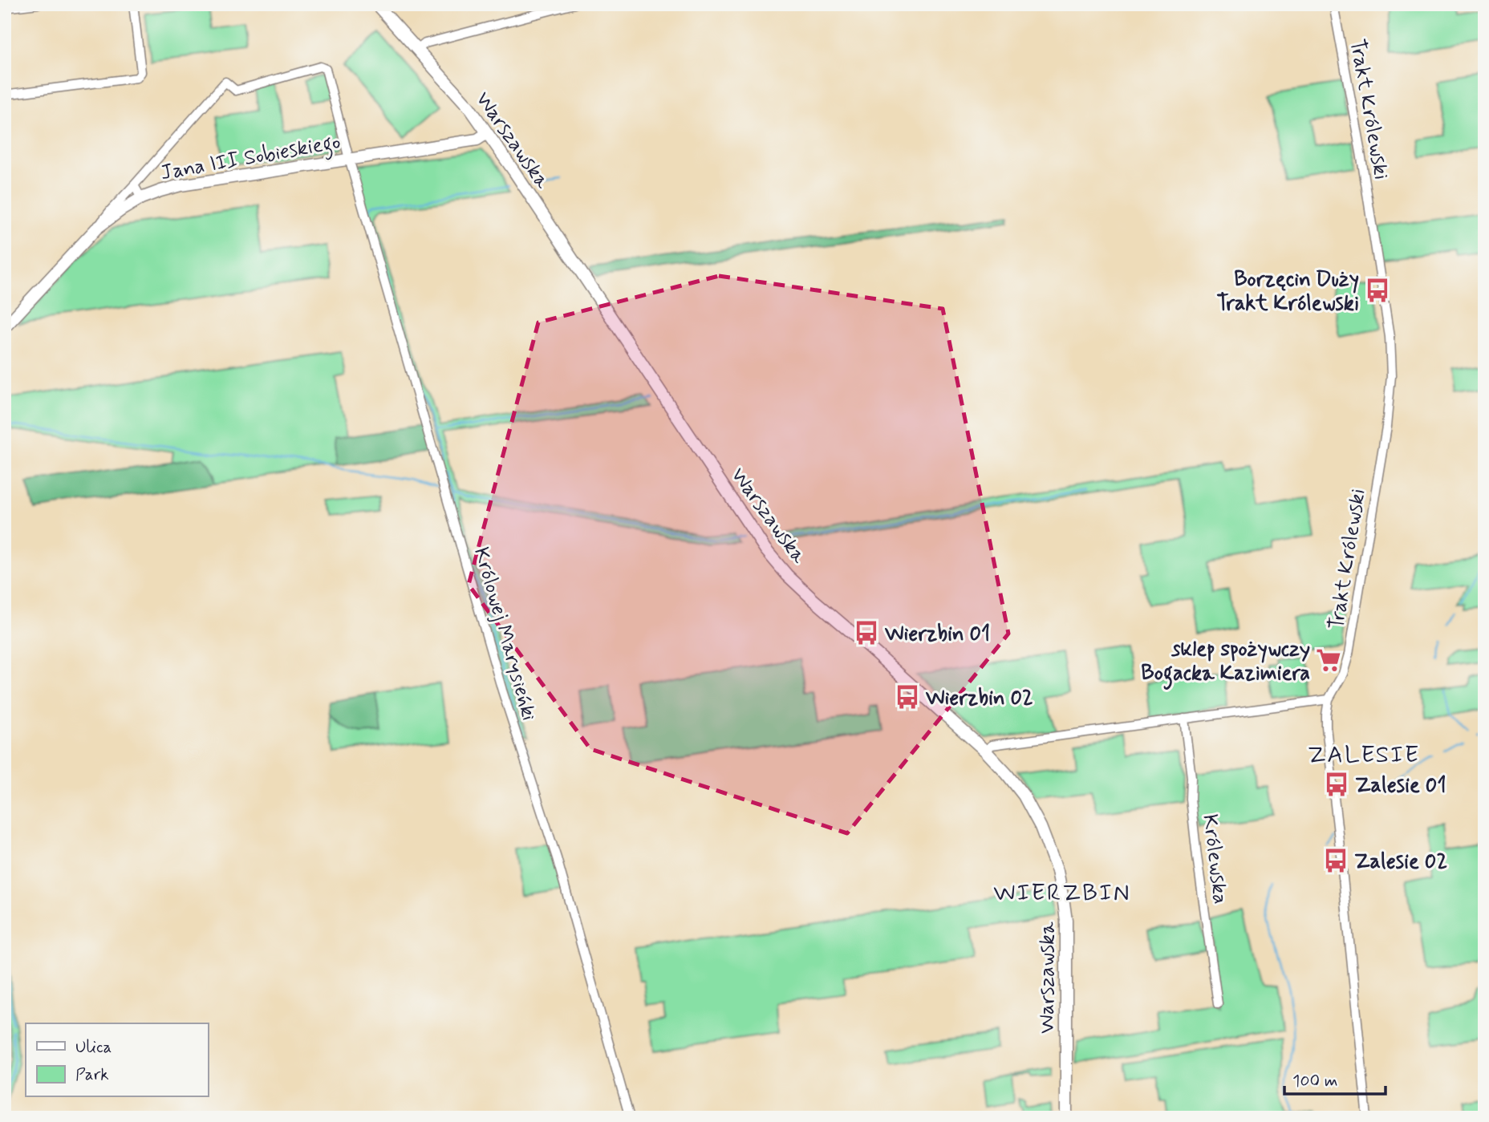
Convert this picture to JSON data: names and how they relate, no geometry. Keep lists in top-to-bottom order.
{
  "streets": {
    "main road": ["Warszawska", "Jana III Sobieskiego"],
    "street": ["Trakt Królewski", "Królowej Marysieńki", "Królewska"]
  },
  "crossings": [
    ["Warszawska", "Jana III Sobieskiego"],
    ["Jana III Sobieskiego", "Królowej Marysieńki"]
  ],
  "districts": ["ZALESIE", "WIERZBIN"],
  "places": {
    "bus stop": [
      "Borzęcin Duży Trakt Królewski",
      "Wierzbin 01",
      "Wierzbin 02",
      "Zalesie 01",
      "Zalesie 02"
    ],
    "supermarket": ["sklep spożywczy Bogacka Kazimiera"]
  },
  "legend": ["Ulica", "Park"],
  "scale_bar": "100 m"
}
